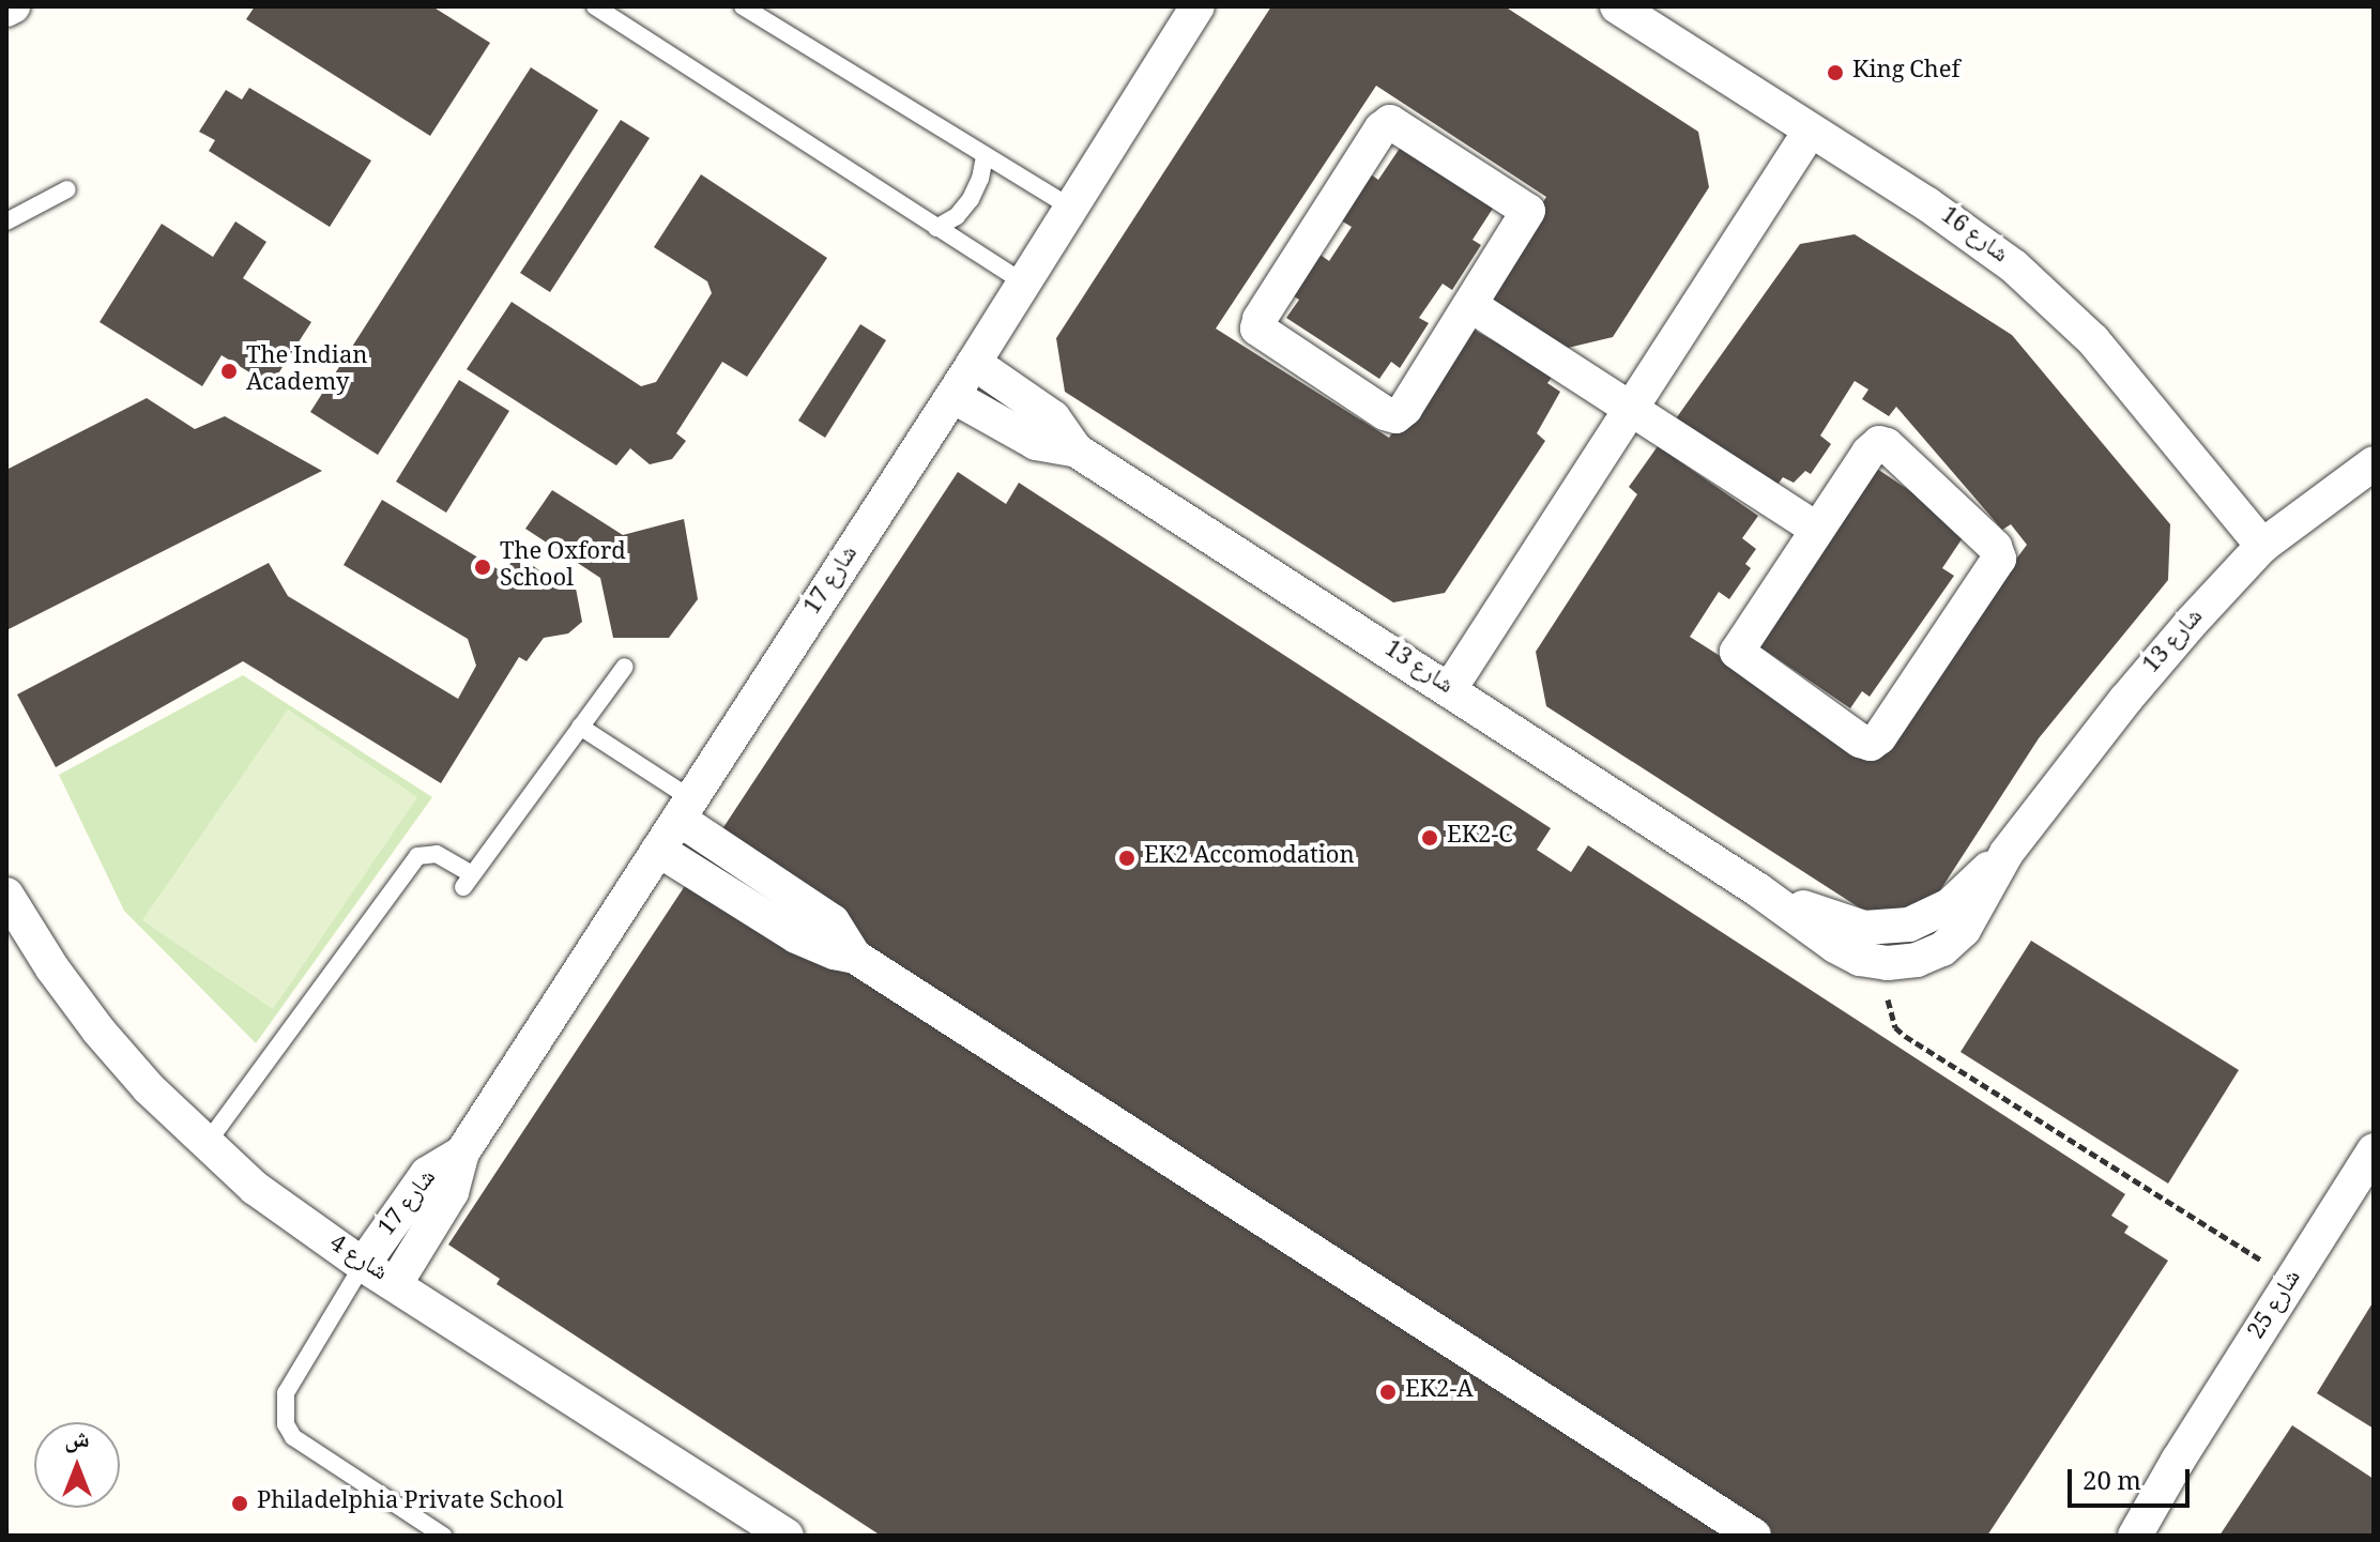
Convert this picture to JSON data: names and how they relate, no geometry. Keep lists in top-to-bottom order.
{
  "streets": {
    "street": [
      "شارع 16",
      "شارع 17",
      "شارع 13",
      "شارع 4",
      "شارع 25"
    ]
  },
  "crossings": [
    ["شارع 16", "شارع 13"],
    ["شارع 17", "شارع 13"],
    ["شارع 17", "شارع 4"]
  ],
  "places": [
    "King Chef",
    "The Indian Academy",
    "The Oxford School",
    "EK2-C",
    "EK2 Accomodation",
    "EK2-A",
    "Philadelphia Private School"
  ],
  "scale_bar": "20 m",
  "north": "top"
}
